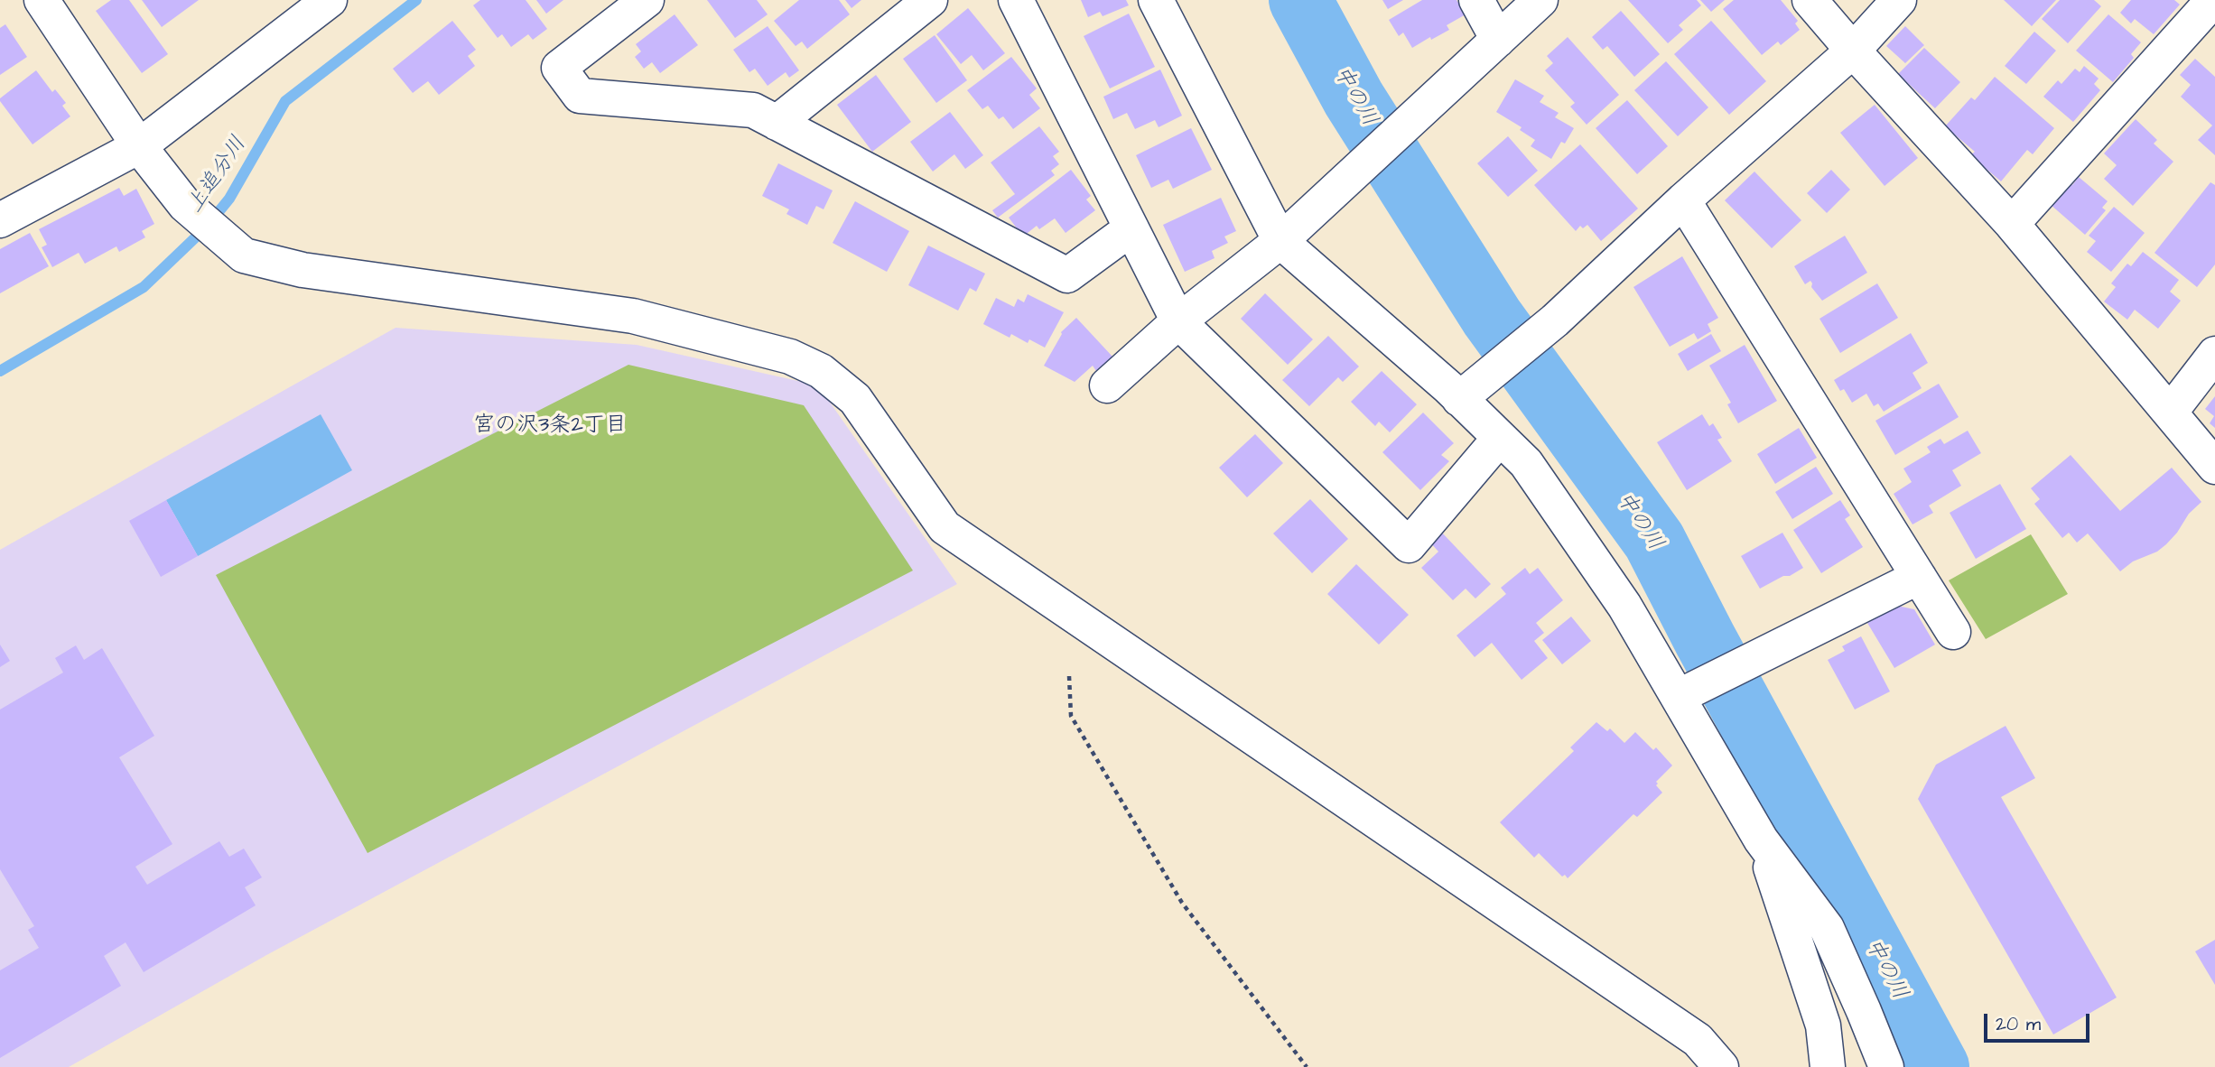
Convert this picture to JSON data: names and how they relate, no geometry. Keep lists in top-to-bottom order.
{
  "districts": ["宮の沢3条2丁目"],
  "water": ["中の川", "上追分川"],
  "scale_bar": "20 m"
}
